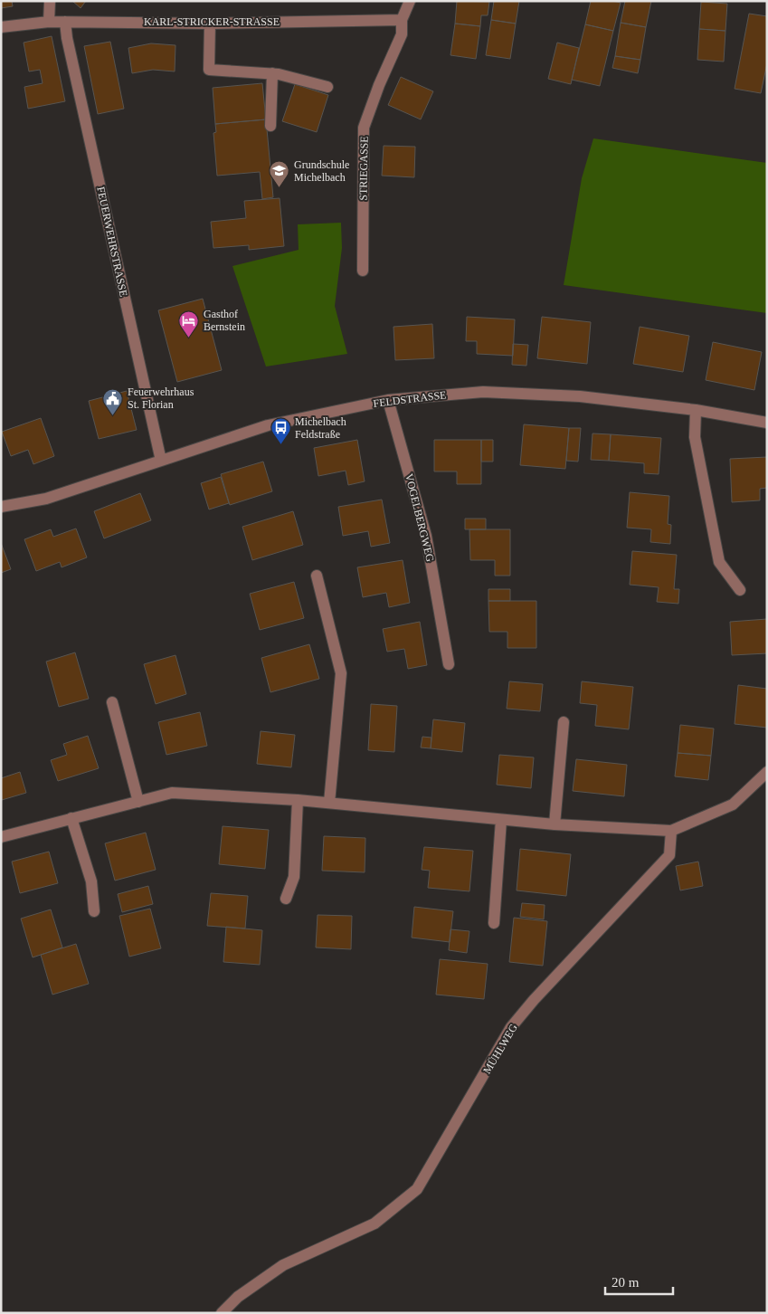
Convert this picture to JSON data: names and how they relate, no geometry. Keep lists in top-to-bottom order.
{
  "streets": {
    "street": [
      "KARL-STRICKER-STRASSE",
      "STRIEGASSE",
      "FEUERWEHRSTRASSE",
      "FELDSTRASSE",
      "VOGELBERGWEG",
      "MÜHLWEG"
    ]
  },
  "crossings": [
    ["KARL-STRICKER-STRASSE", "STRIEGASSE"],
    ["KARL-STRICKER-STRASSE", "FEUERWEHRSTRASSE"],
    ["FEUERWEHRSTRASSE", "FELDSTRASSE"],
    ["FELDSTRASSE", "VOGELBERGWEG"]
  ],
  "places": {
    "school or university": ["Grundschule Michelbach"],
    "hotel": ["Gasthof Bernstein"],
    "public building": ["Feuerwehrhaus St. Florian"],
    "bus stop": ["Michelbach Feldstraße"]
  },
  "scale_bar": "20 m"
}
